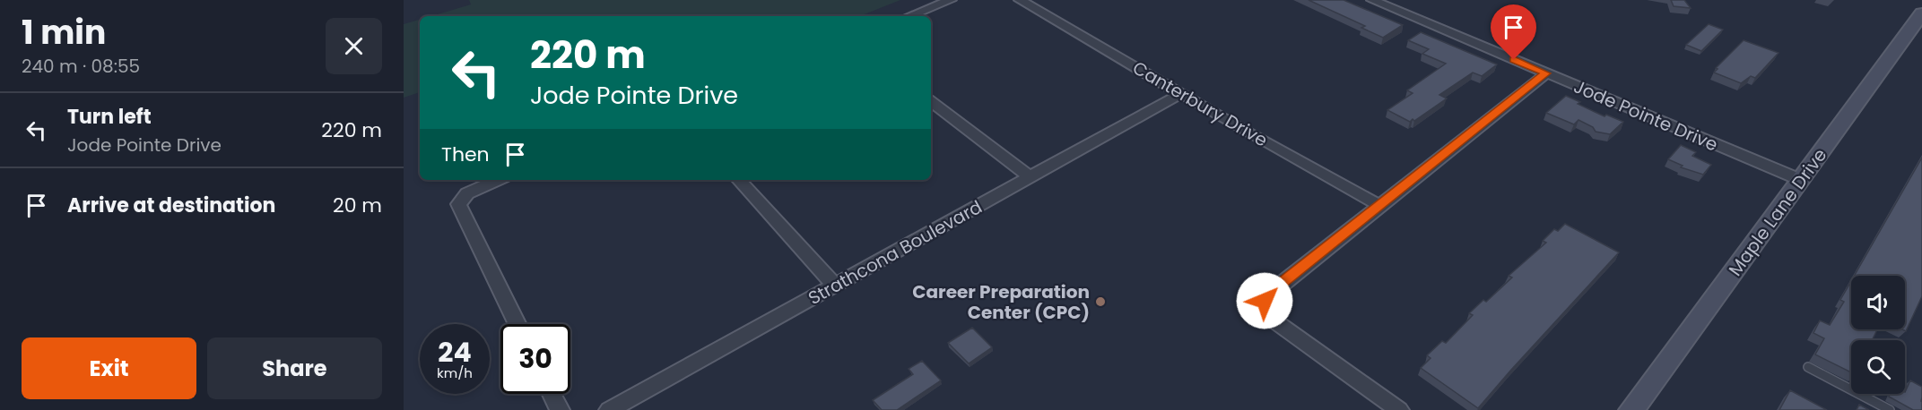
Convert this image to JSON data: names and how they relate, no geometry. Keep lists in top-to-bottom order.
{
  "streets": {
    "street": [
      "Canterbury Drive",
      "Jode Pointe Drive",
      "Maple Lane Drive",
      "Strathcona Boulevard"
    ]
  },
  "crossings": [
    ["Canterbury Drive", "Strathcona Boulevard"],
    ["Jode Pointe Drive", "Maple Lane Drive"]
  ],
  "places": ["Career Preparation Center (CPC)"],
  "page": {
    "heading": ["1 min", "240 m · 08:55"],
    "turn": ["220 m", "Jode Pointe Drive"],
    "list": [
      {
        "name": "Turn left",
        "note": "Jode Pointe Drive",
        "value": "220 m"
      },
      {
        "name": "Arrive at destination",
        "value": "20 m"
      }
    ],
    "then": "Then",
    "speed": "24 km/h",
    "limit": "30",
    "buttons": ["Exit", "Share"]
  }
}
